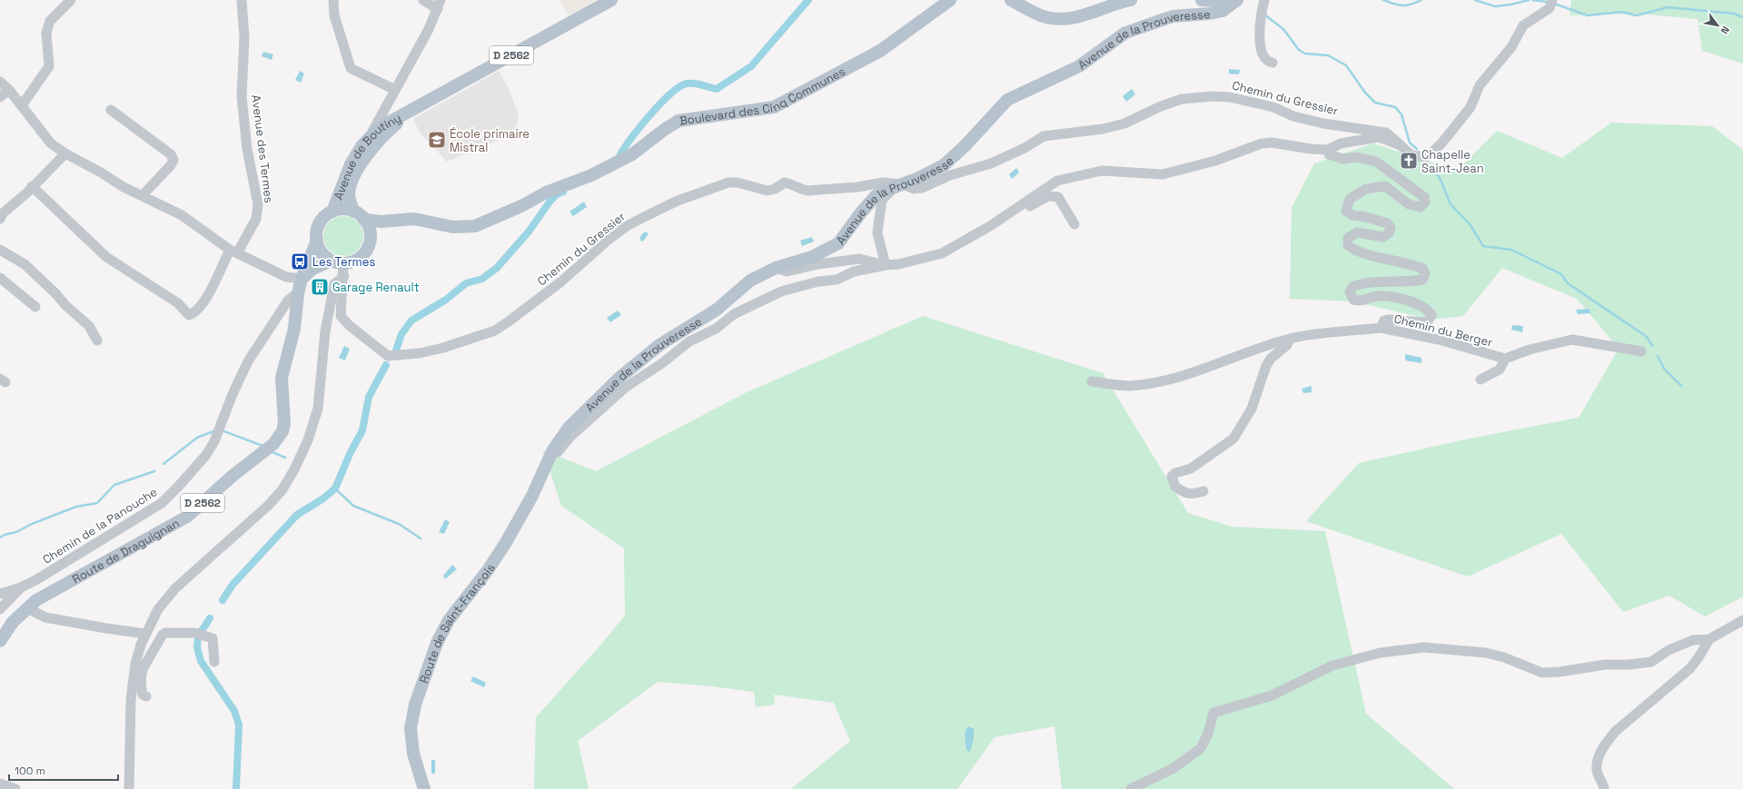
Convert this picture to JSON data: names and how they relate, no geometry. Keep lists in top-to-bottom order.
{
  "streets": {
    "main road": [
      "Avenue de la Prouveresse",
      "D 2562",
      "Boulevard des Cinq Communes",
      "Avenue de Boutiny",
      "Route de Draguignan",
      "Route de Saint-François"
    ],
    "street": [
      "Chemin du Gressier",
      "Avenue des Termes",
      "Chemin du Berger",
      "Chemin de la Panouche"
    ]
  },
  "crossings": [
    ["Avenue de la Prouveresse", "Chemin du Gressier"],
    ["Avenue de la Prouveresse", "Route de Saint-François"],
    ["Boulevard des Cinq Communes", "Chemin du Gressier"],
    ["Boulevard des Cinq Communes", "Avenue de Boutiny"],
    ["Boulevard des Cinq Communes", "Route de Draguignan"],
    ["Chemin du Gressier", "Avenue de Boutiny"],
    ["Chemin du Gressier", "Route de Draguignan"],
    ["Avenue de Boutiny", "Route de Draguignan"],
    ["Chemin de la Panouche", "Route de Draguignan"]
  ],
  "places": {
    "school or university": ["École primaire Mistral"],
    "church": ["Chapelle Saint-Jean"],
    "bus stop": ["Les Termes"],
    "building": ["Garage Renault"]
  },
  "scale_bar": "100 m",
  "north": "bottom right"
}
